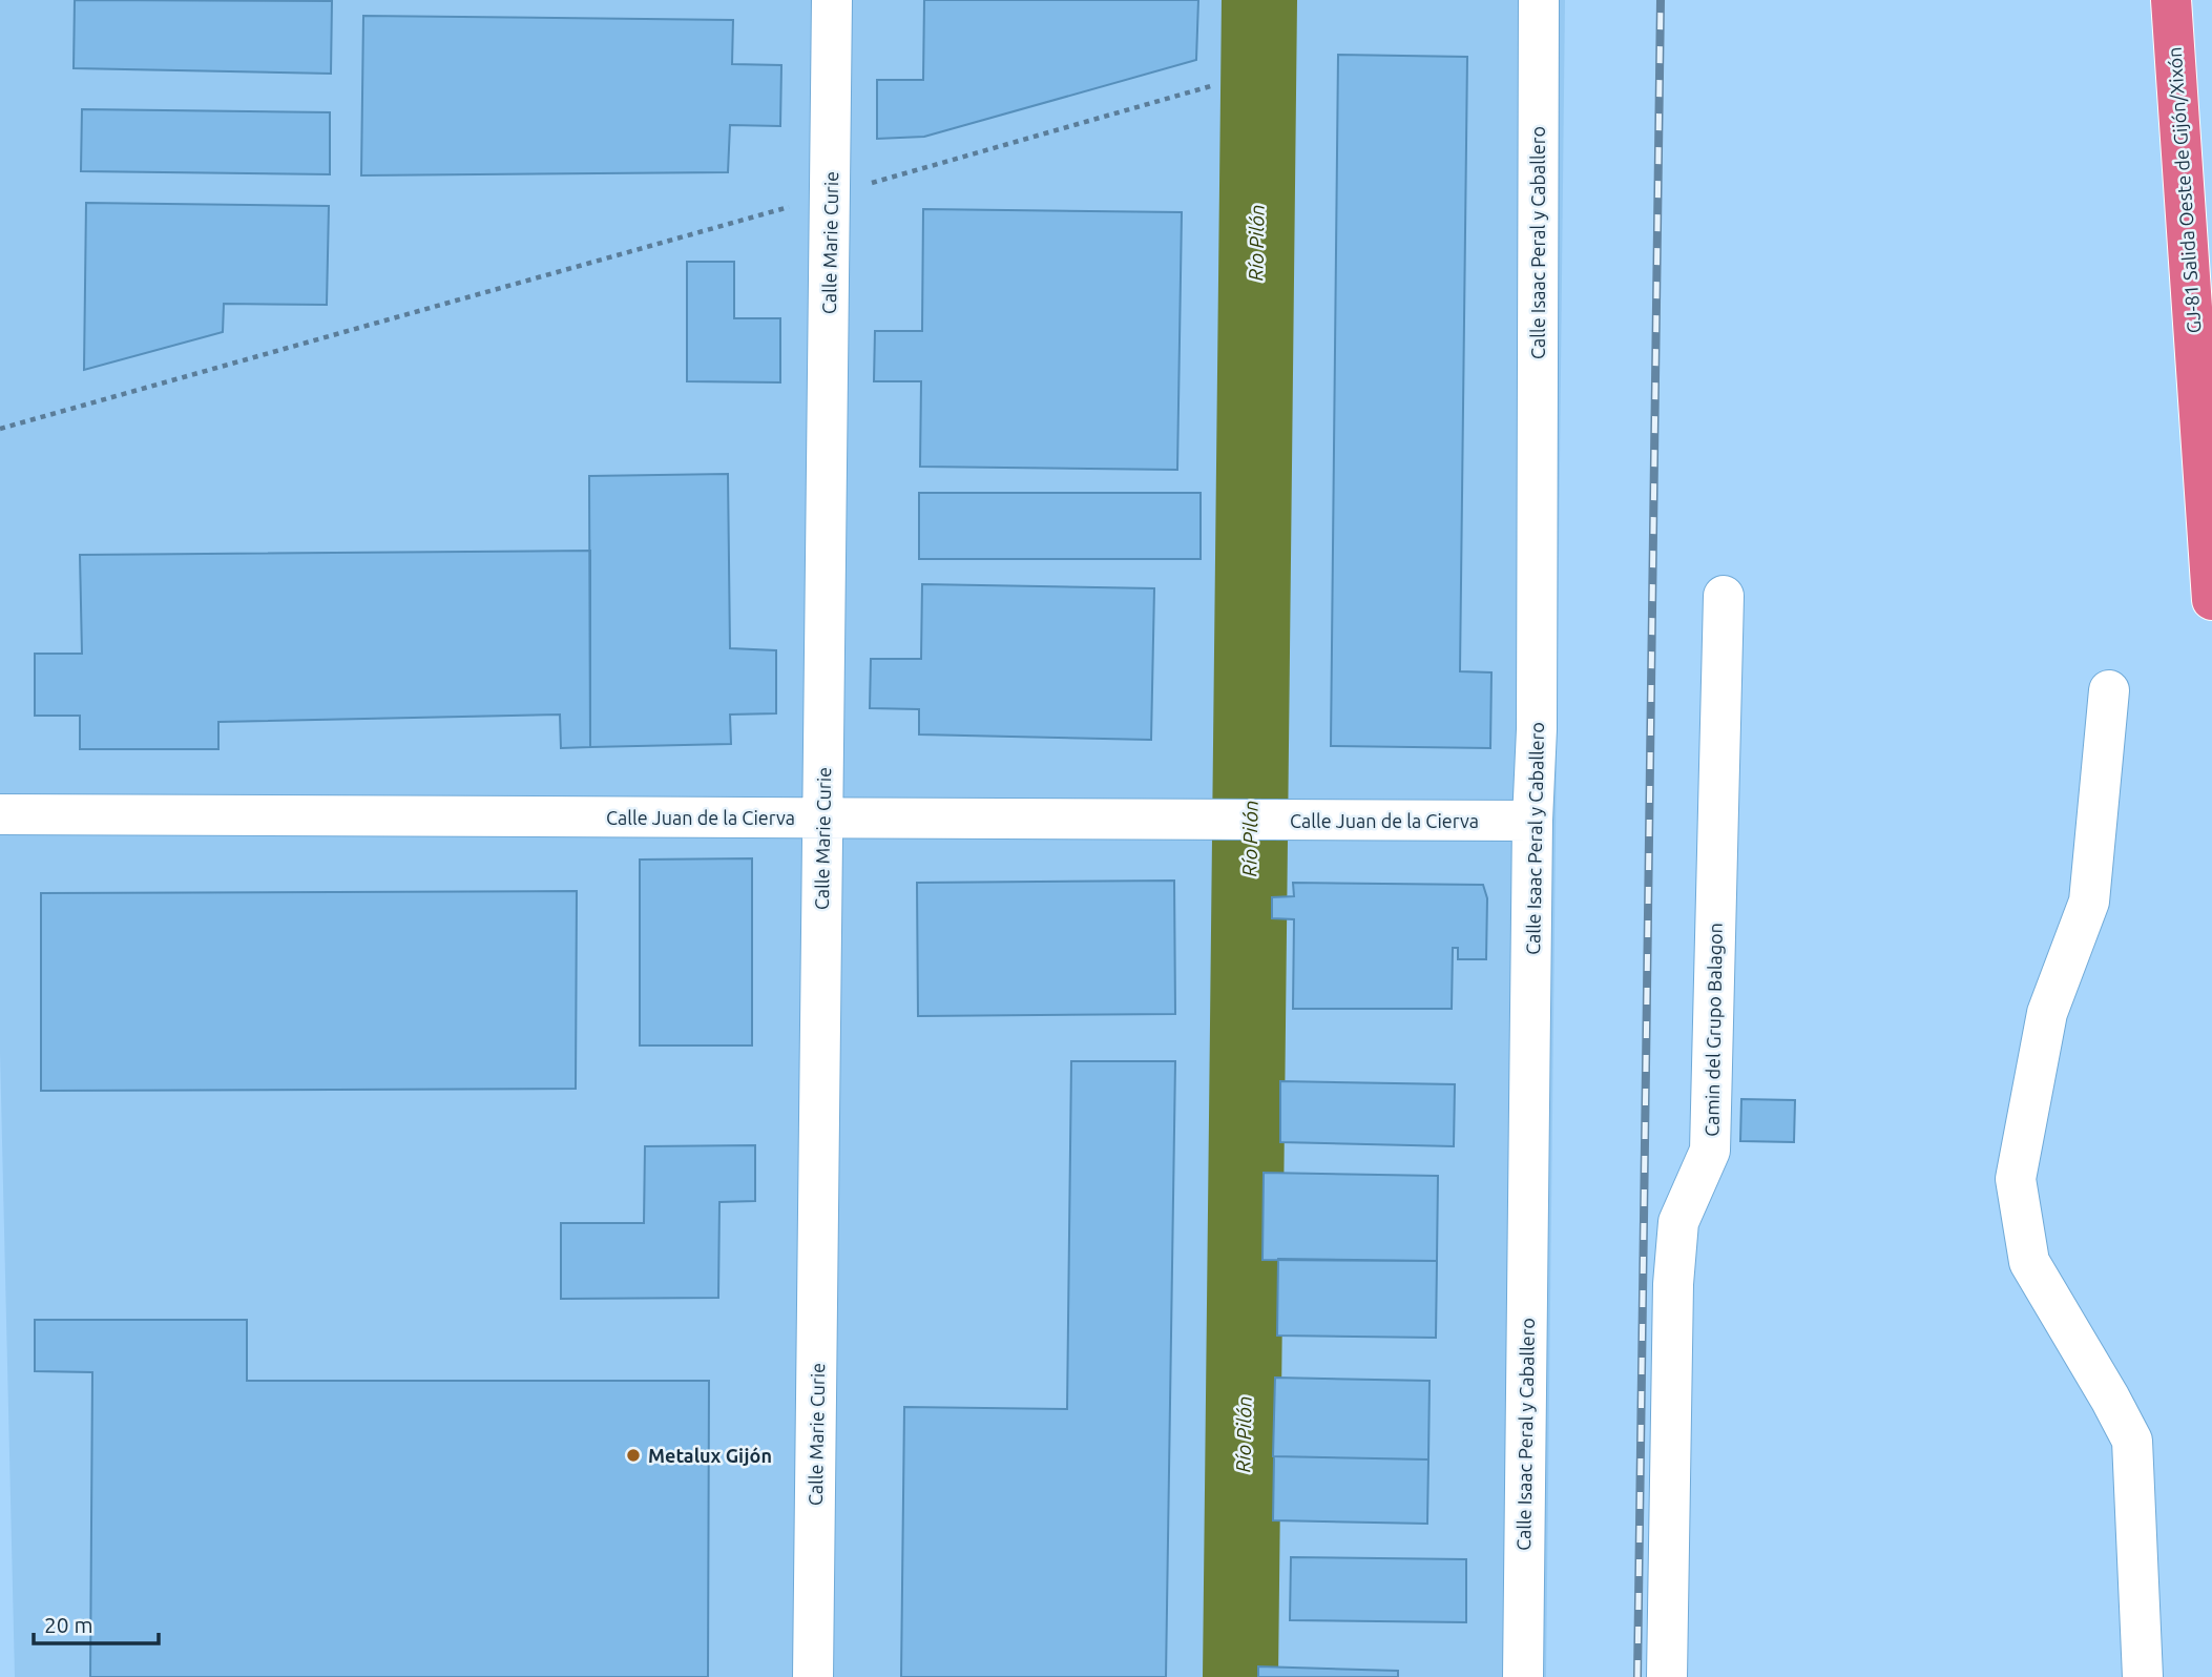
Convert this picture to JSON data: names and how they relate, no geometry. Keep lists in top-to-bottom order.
{
  "streets": {
    "highway": ["GJ-81 Salida Oeste de Gijón/Xixón"],
    "street": [
      "Calle Marie Curie",
      "Calle Isaac Peral y Caballero",
      "Calle Juan de la Cierva",
      "Camin del Grupo Balagon"
    ]
  },
  "crossings": [
    ["Calle Marie Curie", "Calle Juan de la Cierva"],
    ["Calle Isaac Peral y Caballero", "Calle Juan de la Cierva"]
  ],
  "water": ["Río Pilón"],
  "places": ["Metalux Gijón"],
  "scale_bar": "20 m"
}
